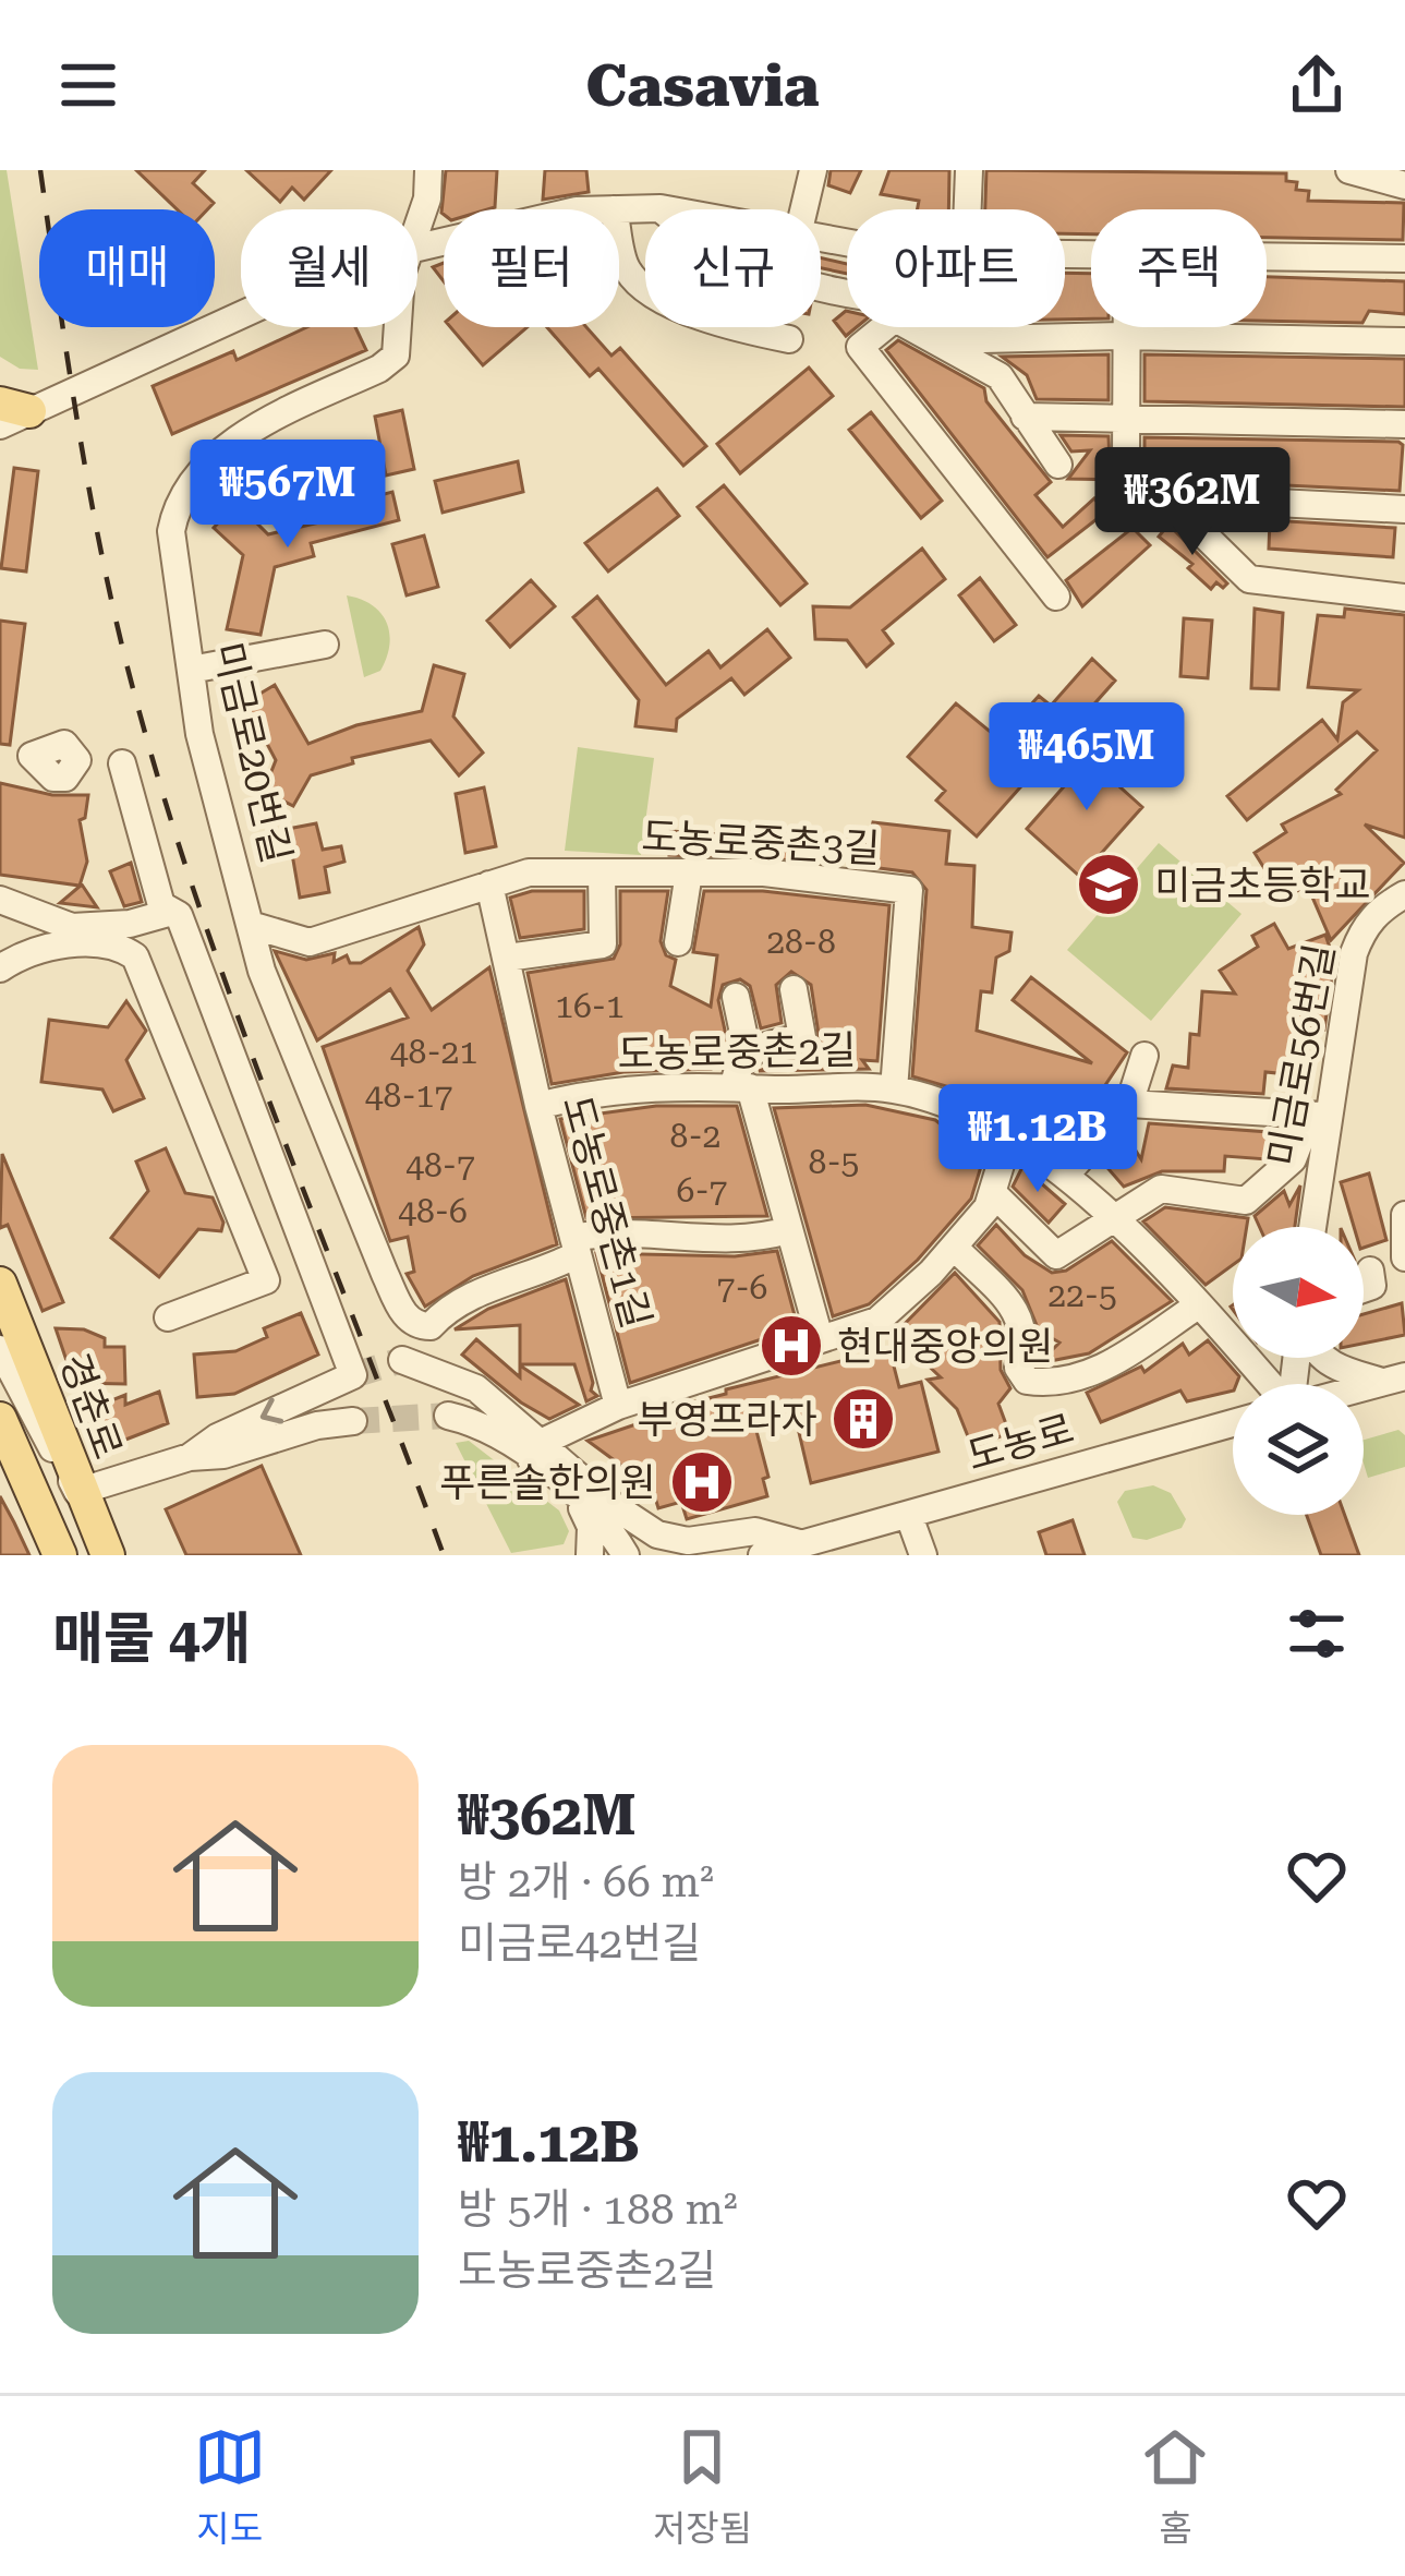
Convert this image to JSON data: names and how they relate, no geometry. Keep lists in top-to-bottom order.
{
  "streets": {
    "main road": ["경춘로"],
    "street": [
      "미금로20번길",
      "도농로중촌3길",
      "도농로중촌2길",
      "미금로56번길",
      "도농로중촌1길",
      "도농로"
    ]
  },
  "crossings": [
    ["미금로20번길", "도농로중촌3길"],
    ["도농로중촌3길", "도농로중촌2길"],
    ["도농로중촌3길", "도농로중촌1길"],
    ["도농로중촌2길", "도농로중촌1길"]
  ],
  "places": {
    "school or university": ["미금초등학교"],
    "hospital": ["현대중앙의원", "푸른솔한의원"],
    "building": ["부영프라자"]
  },
  "house_numbers": [
    "28-8",
    "16-1",
    "48-21",
    "48-17",
    "8-2",
    "8-5",
    "48-7",
    "6-7",
    "48-6",
    "7-6",
    "22-5"
  ],
  "north": "right",
  "page": {
    "header": "Casavia",
    "chip": [
      "매매",
      "월세",
      "필터",
      "신규",
      "아파트",
      "주택"
    ],
    "price": [
      "₩567M",
      "₩362M",
      "₩465M",
      "₩1.12B"
    ],
    "heading": "매물 4개",
    "list": [
      {
        "name": "₩362M",
        "note": "방 2개 · 66 m² · 미금로42번길"
      },
      {
        "name": "₩1.12B",
        "note": "방 5개 · 188 m² · 도농로중촌2길"
      }
    ],
    "tabs": ["지도", "저장됨", "홈"]
  }
}
